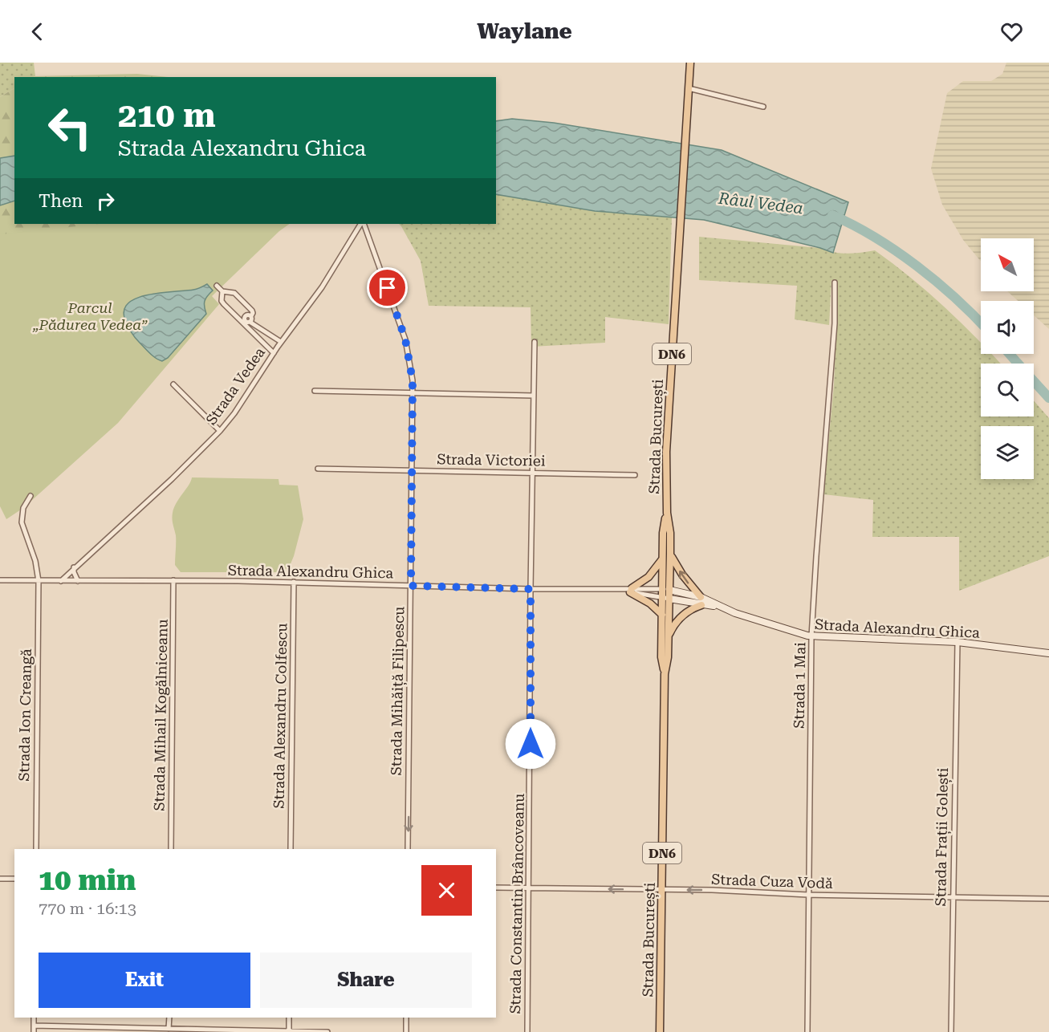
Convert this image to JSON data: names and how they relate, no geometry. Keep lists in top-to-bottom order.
{
  "streets": {
    "main road": ["DN6", "Strada București"],
    "street": [
      "Strada Vedea",
      "Strada Victoriei",
      "Strada Alexandru Ghica",
      "Strada 1 Mai",
      "Strada Mihăiță Filipescu",
      "Strada Ion Creangă",
      "Strada Mihail Kogălniceanu",
      "Strada Alexandru Colfescu",
      "Strada Frații Golești",
      "Strada Cuza Vodă",
      "Strada Constantin Brâncoveanu"
    ]
  },
  "crossings": [
    ["DN6", "Strada București"],
    ["Strada Vedea", "Strada Alexandru Ghica"],
    ["Strada București", "Strada Alexandru Ghica"],
    ["Strada București", "Strada Cuza Vodă"],
    ["Strada Victoriei", "Strada Mihăiță Filipescu"],
    ["Strada Victoriei", "Strada Constantin Brâncoveanu"],
    ["Strada Alexandru Ghica", "Strada 1 Mai"],
    ["Strada Alexandru Ghica", "Strada Mihăiță Filipescu"],
    ["Strada Alexandru Ghica", "Strada Ion Creangă"],
    ["Strada Alexandru Ghica", "Strada Mihail Kogălniceanu"],
    ["Strada Alexandru Ghica", "Strada Alexandru Colfescu"],
    ["Strada Alexandru Ghica", "Strada Frații Golești"],
    ["Strada Alexandru Ghica", "Strada Constantin Brâncoveanu"],
    ["Strada 1 Mai", "Strada Cuza Vodă"],
    ["Strada Frații Golești", "Strada Cuza Vodă"],
    ["Strada Cuza Vodă", "Strada Constantin Brâncoveanu"]
  ],
  "one_way": ["Strada Mihăiță Filipescu", "Strada Cuza Vodă"],
  "water": ["Râul Vedea"],
  "parks": ["Parcul „Pădurea Vedea”"],
  "north": "top left",
  "page": {
    "header": "Waylane",
    "turn": ["210 m", "Strada Alexandru Ghica"],
    "then": "Then",
    "heading": ["10 min", "770 m · 16:13"],
    "buttons": ["Exit", "Share"]
  }
}
